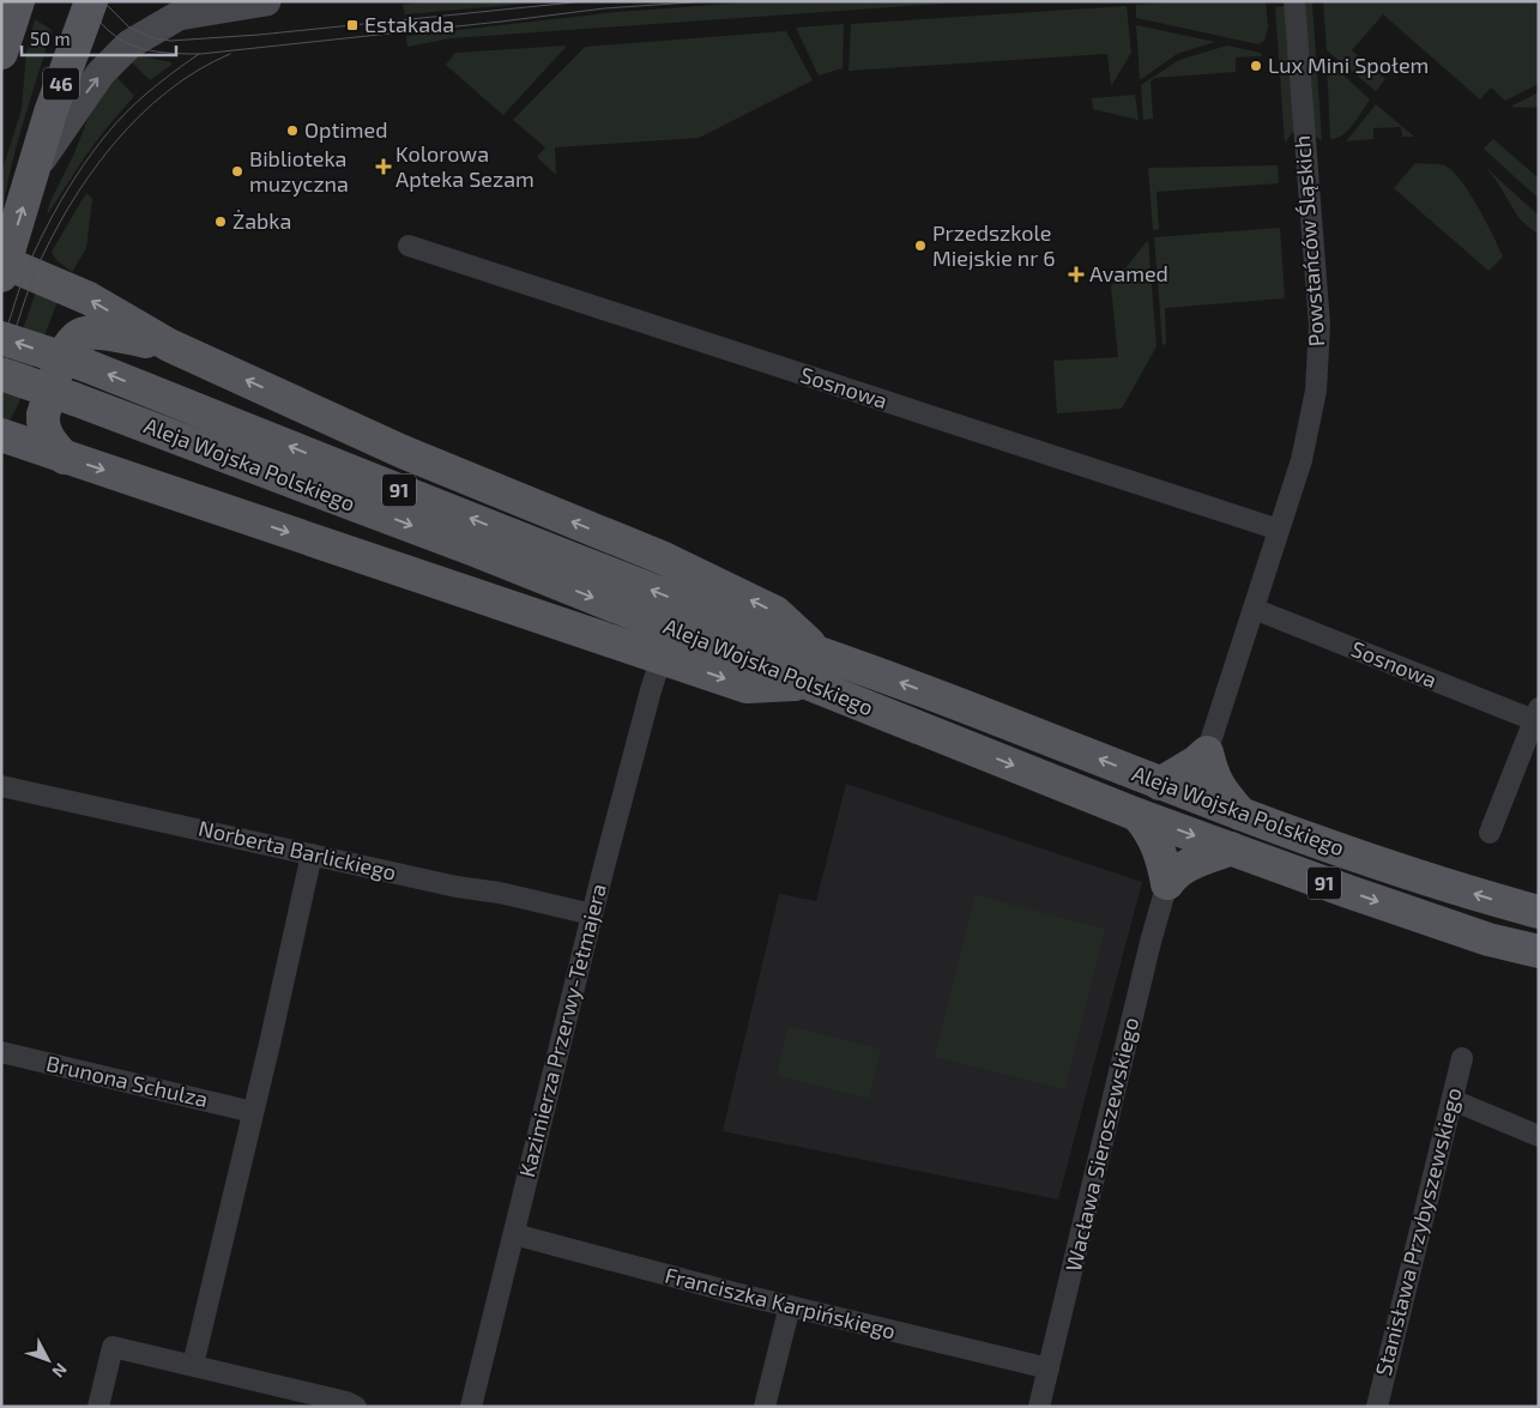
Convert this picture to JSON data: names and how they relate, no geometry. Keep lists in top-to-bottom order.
{
  "streets": {
    "main road": ["46", "Aleja Wojska Polskiego", "91"],
    "street": [
      "Powstańców Śląskich",
      "Sosnowa",
      "Norberta Barlickiego",
      "Kazimierza Przerwy-Tetmajera",
      "Brunona Schulza",
      "Wacława Sieroszewskiego",
      "Stanisława Przybyszewskiego",
      "Franciszka Karpińskiego"
    ]
  },
  "crossings": [
    ["Powstańców Śląskich", "Sosnowa"],
    ["Aleja Wojska Polskiego", "Kazimierza Przerwy-Tetmajera"],
    ["Norberta Barlickiego", "Kazimierza Przerwy-Tetmajera"],
    ["Kazimierza Przerwy-Tetmajera", "Franciszka Karpińskiego"],
    ["Wacława Sieroszewskiego", "Franciszka Karpińskiego"]
  ],
  "places": {
    "transit": ["Estakada"],
    "other": [
      "Lux Mini Społem",
      "Optimed",
      "Biblioteka muzyczna",
      "Żabka",
      "Przedszkole Miejskie nr 6"
    ],
    "health": ["Kolorowa Apteka Sezam", "Avamed"]
  },
  "scale_bar": "50 m",
  "north": "bottom right"
}
